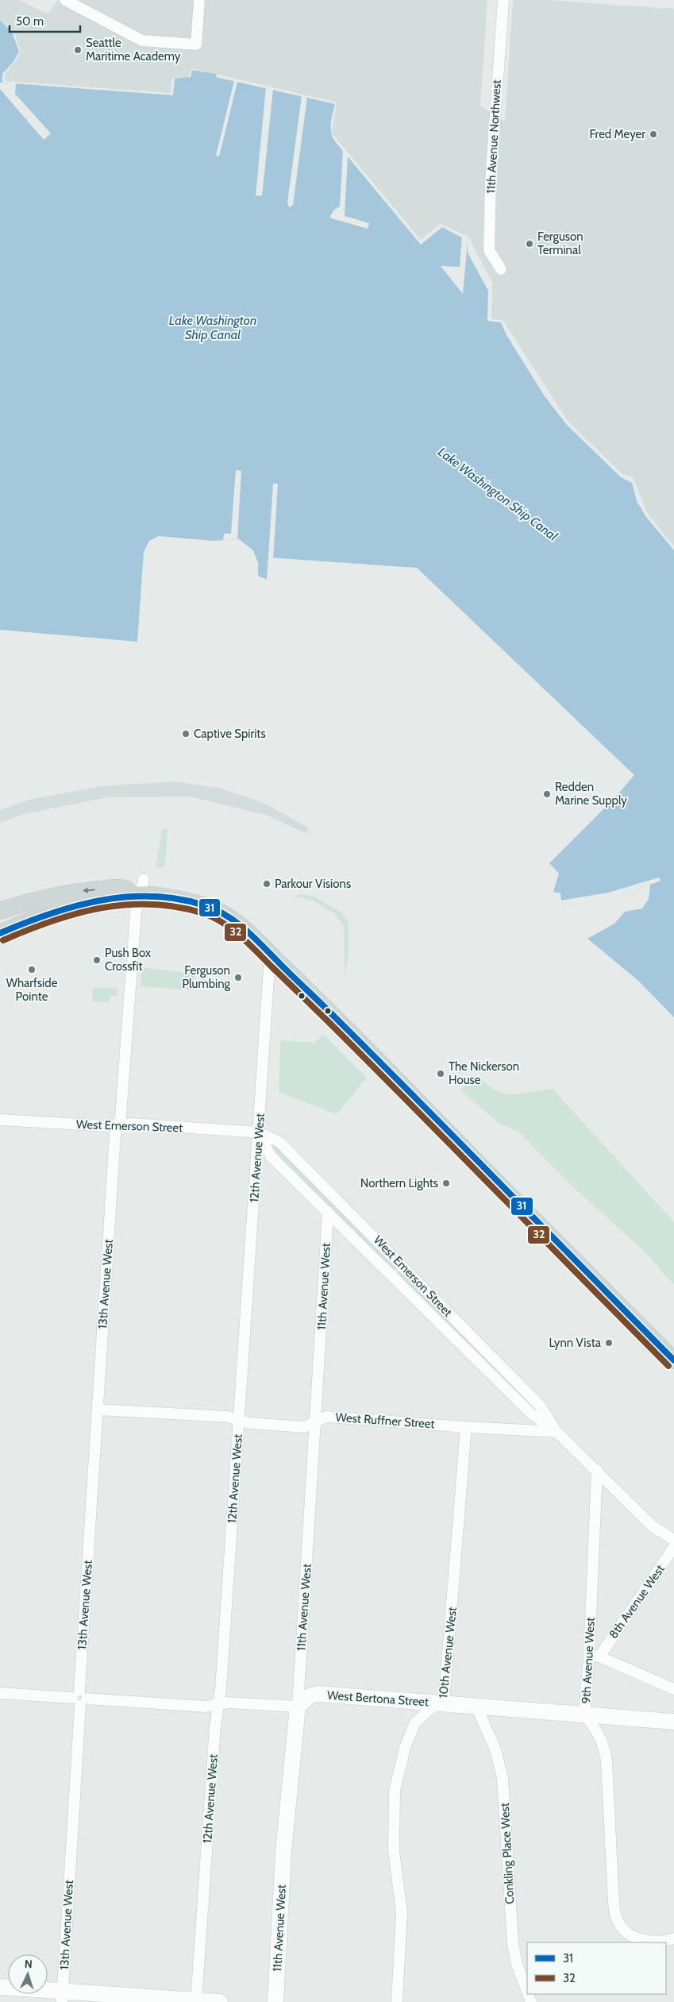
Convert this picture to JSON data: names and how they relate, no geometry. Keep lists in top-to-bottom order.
{
  "streets": {
    "street": [
      "11th Avenue Northwest",
      "West Emerson Street",
      "12th Avenue West",
      "13th Avenue West",
      "11th Avenue West",
      "West Ruffner Street",
      "8th Avenue West",
      "10th Avenue West",
      "9th Avenue West",
      "West Bertona Street",
      "Conkling Place West"
    ]
  },
  "crossings": [
    ["West Emerson Street", "12th Avenue West"],
    ["West Emerson Street", "13th Avenue West"],
    ["West Emerson Street", "11th Avenue West"],
    ["West Emerson Street", "West Ruffner Street"],
    ["West Emerson Street", "9th Avenue West"],
    ["12th Avenue West", "West Ruffner Street"],
    ["13th Avenue West", "West Ruffner Street"],
    ["11th Avenue West", "West Ruffner Street"],
    ["11th Avenue West", "West Bertona Street"],
    ["West Ruffner Street", "10th Avenue West"],
    ["8th Avenue West", "9th Avenue West"],
    ["10th Avenue West", "West Bertona Street"],
    ["9th Avenue West", "West Bertona Street"],
    ["West Bertona Street", "Conkling Place West"]
  ],
  "water": ["Lake Washington Ship Canal"],
  "places": [
    "Seattle Maritime Academy",
    "Fred Meyer",
    "Ferguson Terminal",
    "Captive Spirits",
    "Redden Marine Supply",
    "Parkour Visions",
    "Push Box Crossfit",
    "Wharfside Pointe",
    "Ferguson Plumbing",
    "The Nickerson House",
    "Northern Lights",
    "Lynn Vista"
  ],
  "lines": ["transit line 31", "transit line 32"],
  "legend": ["31", "32"],
  "scale_bar": "50 m",
  "north": "top"
}
